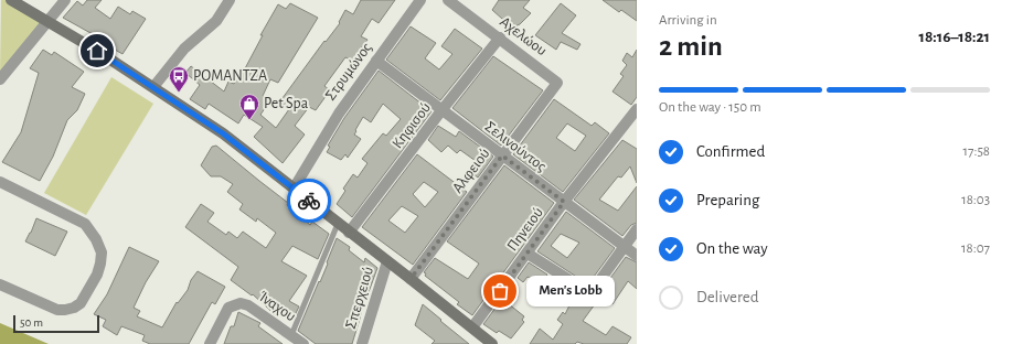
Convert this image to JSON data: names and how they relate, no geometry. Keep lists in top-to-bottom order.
{
  "streets": {
    "street": [
      "Αχελώου",
      "Στρυμώνος",
      "Κηφισού",
      "Σελινούντος",
      "Αλφειού",
      "Πηνειού",
      "Σπερχειού",
      "Ίναχου"
    ]
  },
  "crossings": [
    ["Αχελώου", "Κηφισού"],
    ["Αχελώου", "Αλφειού"],
    ["Στρυμώνος", "Σελινούντος"],
    ["Κηφισού", "Σελινούντος"],
    ["Σελινούντος", "Αλφειού"],
    ["Σελινούντος", "Πηνειού"]
  ],
  "places": {
    "bus stop": ["ΡΟΜΑΝΤΖΑ"],
    "shop": ["Pet Spa"],
    "other": ["Men's Lobb"]
  },
  "scale_bar": "50 m",
  "page": {
    "heading": ["2 min", "Arriving in", "18:16–18:21"],
    "bar": "On the way · 150 m",
    "list": [
      ["Confirmed", "17:58"],
      ["Preparing", "18:03"],
      ["On the way", "18:07"],
      "Delivered"
    ],
    "bubble": "Men's Lobb",
    "scale": "50 m"
  }
}
